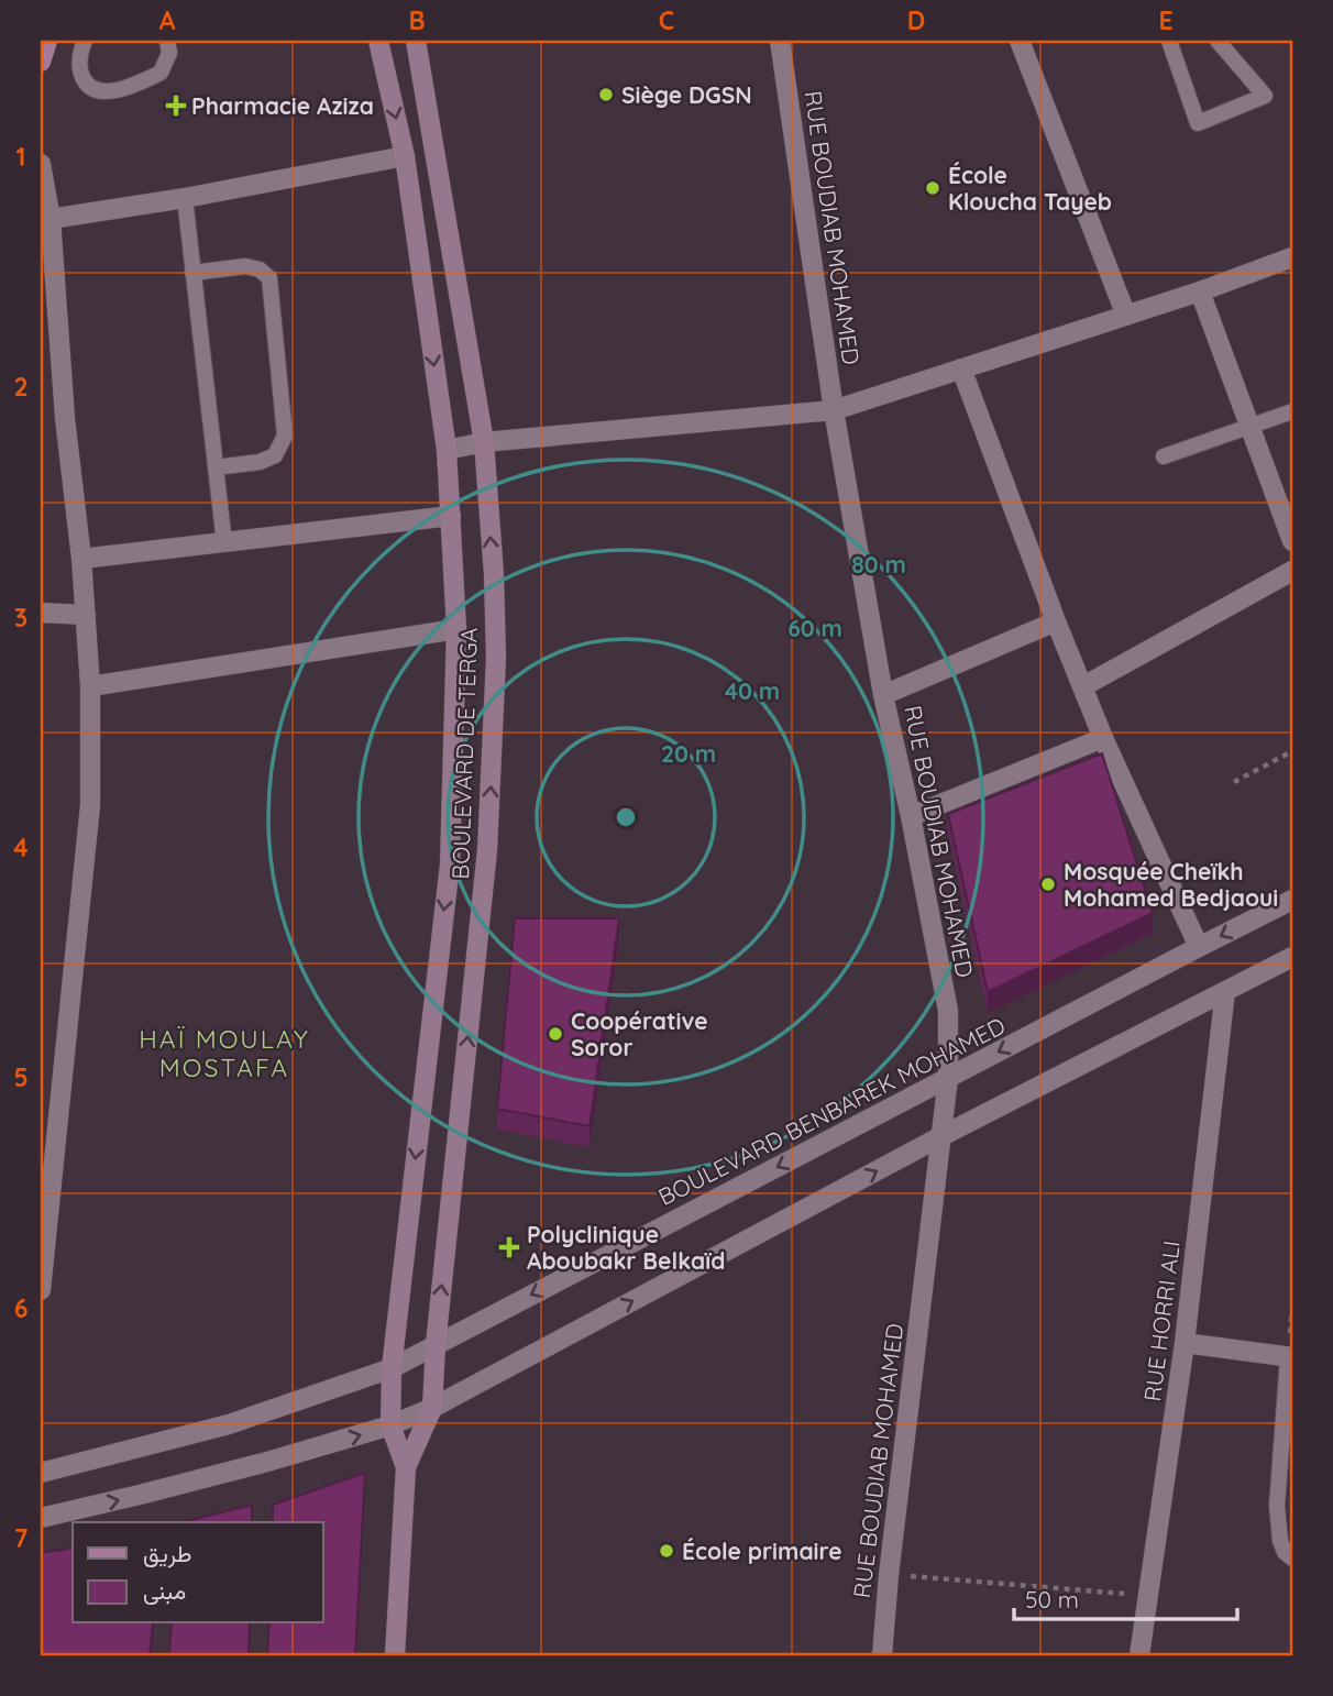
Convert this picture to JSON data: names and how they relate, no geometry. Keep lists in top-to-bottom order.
{
  "streets": {
    "main road": ["BOULEVARD DE TERGA"],
    "street": ["RUE BOUDIAB MOHAMED", "BOULEVARD BENBAREK MOHAMED", "RUE HORRI ALI"]
  },
  "crossings": [
    ["RUE BOUDIAB MOHAMED", "BOULEVARD BENBAREK MOHAMED"],
    ["BOULEVARD DE TERGA", "BOULEVARD BENBAREK MOHAMED"]
  ],
  "districts": ["HAÏ MOULAY MOSTAFA"],
  "places": {
    "other": [
      "Siège DGSN",
      "École Kloucha Tayeb",
      "Mosquée Cheïkh Mohamed Bedjaoui",
      "Coopérative Soror",
      "École primaire"
    ],
    "health": ["Pharmacie Aziza", "Polyclinique Aboubakr Belkaïd"]
  },
  "legend": ["طريق", "مبنى"],
  "scale_bar": "50 m",
  "grid": {
    "columns": [
      "A",
      "B",
      "C",
      "D",
      "E"
    ],
    "rows": [
      "1",
      "2",
      "3",
      "4",
      "5",
      "6",
      "7"
    ]
  },
  "rings": [
    "80 m",
    "60 m",
    "40 m",
    "20 m"
  ]
}
